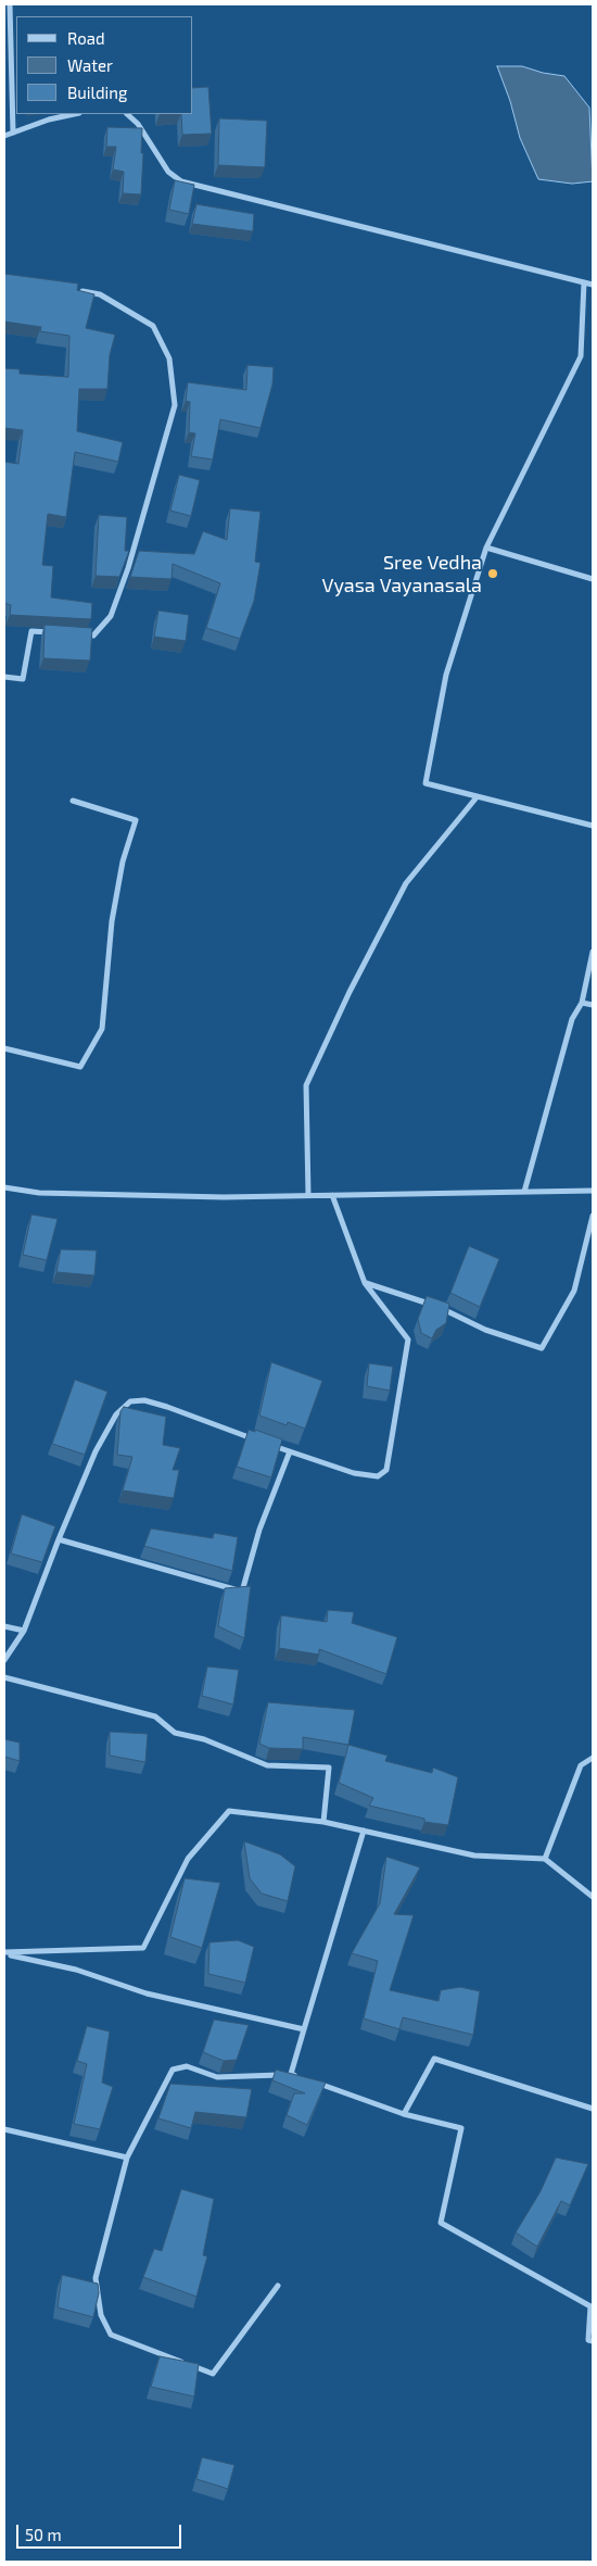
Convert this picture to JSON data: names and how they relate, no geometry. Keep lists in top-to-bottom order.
{
  "places": ["Sree Vedha Vyasa Vayanasala"],
  "legend": ["Road", "Water", "Building"],
  "scale_bar": "50 m"
}
